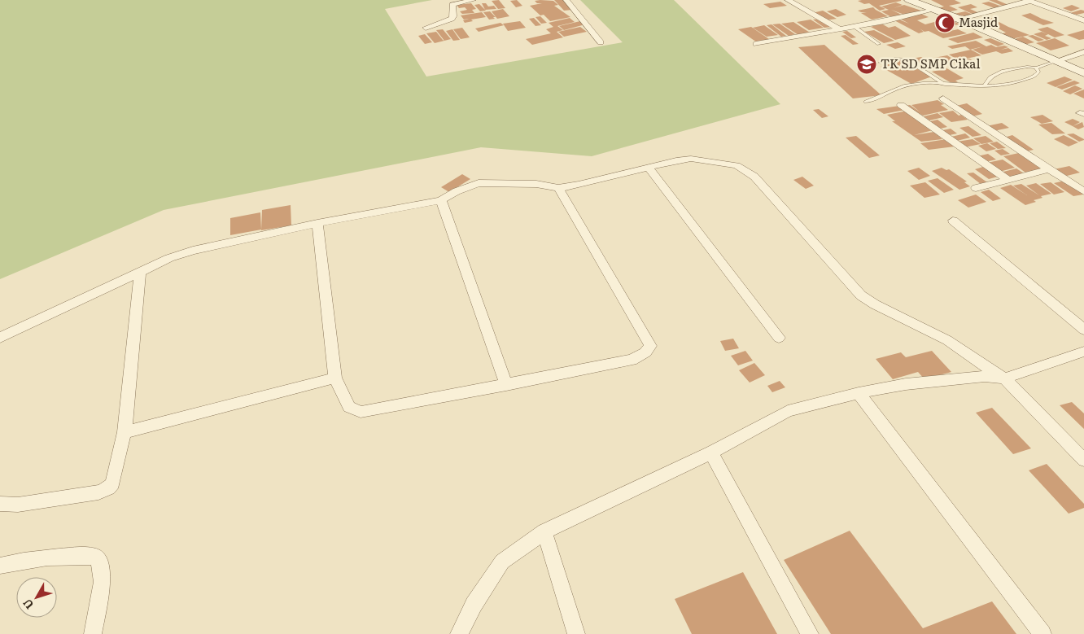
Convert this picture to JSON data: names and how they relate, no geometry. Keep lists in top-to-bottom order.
{
  "places": {
    "mosque": ["Masjid"],
    "school or university": ["TK SD SMP Cikal"]
  },
  "north": "bottom left"
}
